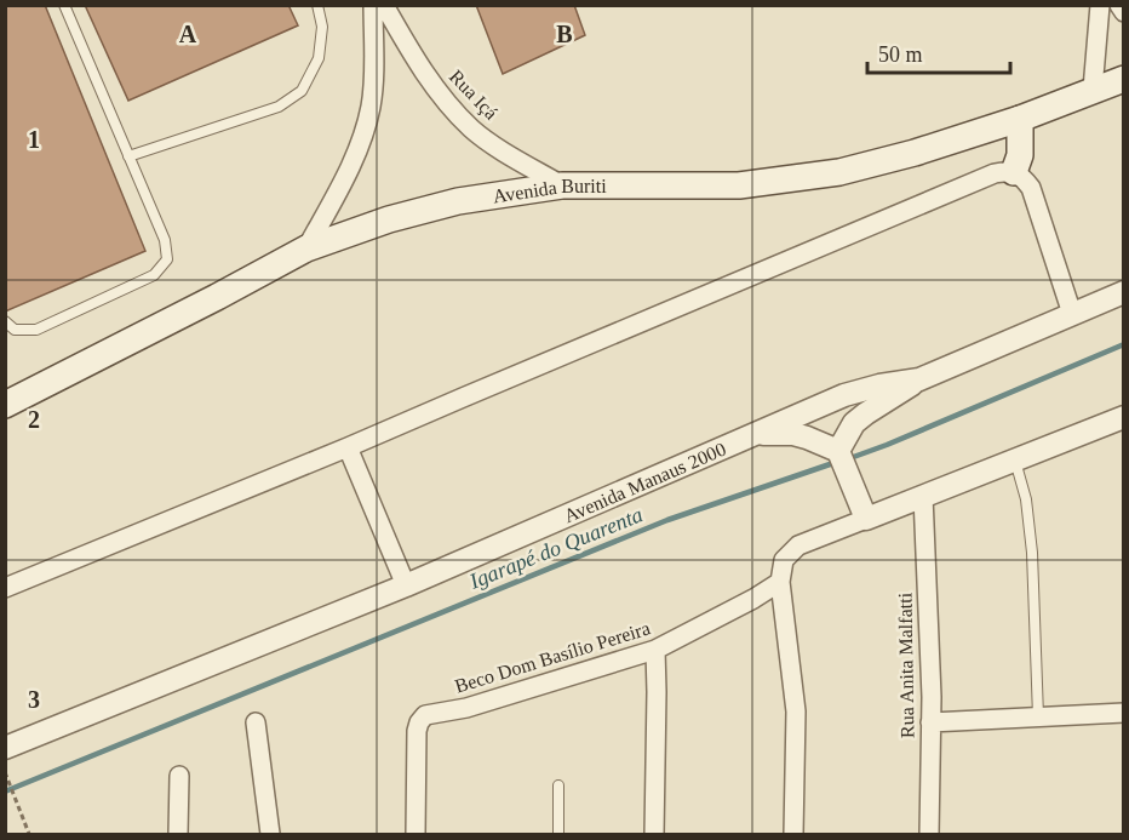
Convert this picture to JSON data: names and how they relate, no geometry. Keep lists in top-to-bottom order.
{
  "streets": {
    "main road": ["Avenida Buriti"],
    "street": [
      "Rua Içá",
      "Avenida Manaus 2000",
      "Beco Dom Basílio Pereira",
      "Rua Anita Malfatti"
    ]
  },
  "crossings": [
    ["Rua Içá", "Avenida Buriti"]
  ],
  "water": ["Igarapé do Quarenta"],
  "scale_bar": "50 m",
  "grid": {
    "columns": ["A", "B"],
    "rows": ["1", "2", "3"]
  }
}
